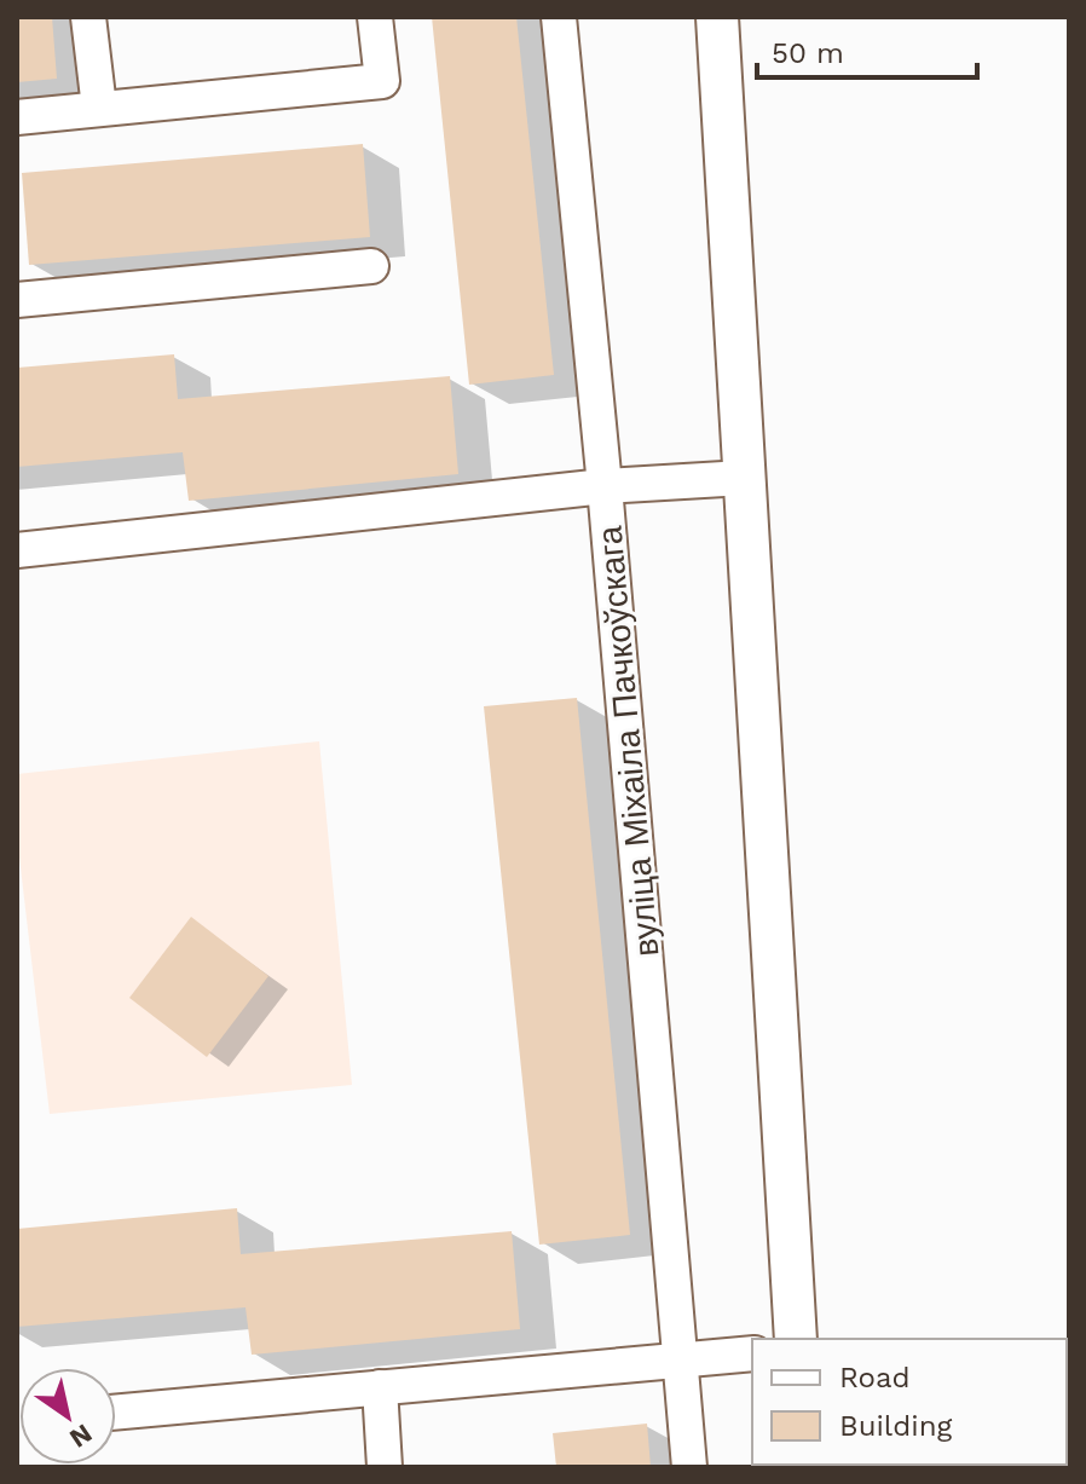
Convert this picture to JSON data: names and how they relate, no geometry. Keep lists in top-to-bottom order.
{
  "streets": {
    "lane": ["вуліца Міхаіла Пачкоўскага"]
  },
  "legend": ["Road", "Building"],
  "scale_bar": "50 m",
  "north": "bottom right"
}
